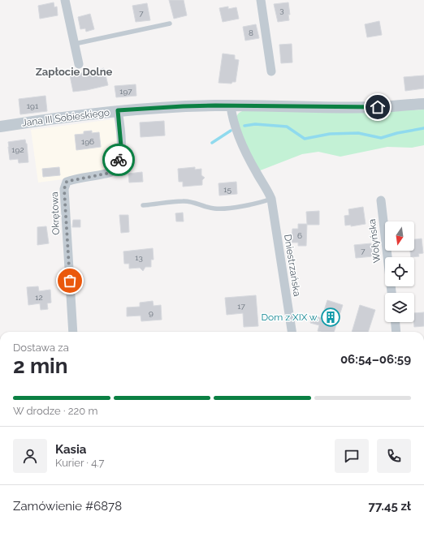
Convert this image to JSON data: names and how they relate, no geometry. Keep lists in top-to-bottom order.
{
  "streets": {
    "street": [
      "Jana III Sobieskiego",
      "Okrętowa",
      "Wołyńska",
      "Dniestrzańska"
    ]
  },
  "crossings": [
    ["Jana III Sobieskiego", "Okrętowa"],
    ["Jana III Sobieskiego", "Dniestrzańska"]
  ],
  "districts": ["Zapłocie Dolne"],
  "places": {
    "building": ["Dom z XIX w."]
  },
  "house_numbers": [
    "3",
    "7",
    "8",
    "197",
    "191",
    "196",
    "192",
    "15",
    "6",
    "7",
    "13",
    "12",
    "17",
    "9"
  ],
  "north": "bottom",
  "page": {
    "heading": ["2 min", "Dostawa za", "06:54–06:59"],
    "panel": [
      "Kasia",
      "Kurier · 4.7",
      "Zamówienie #6878",
      "77.45 zł"
    ],
    "bar": "W drodze · 220 m"
  }
}
